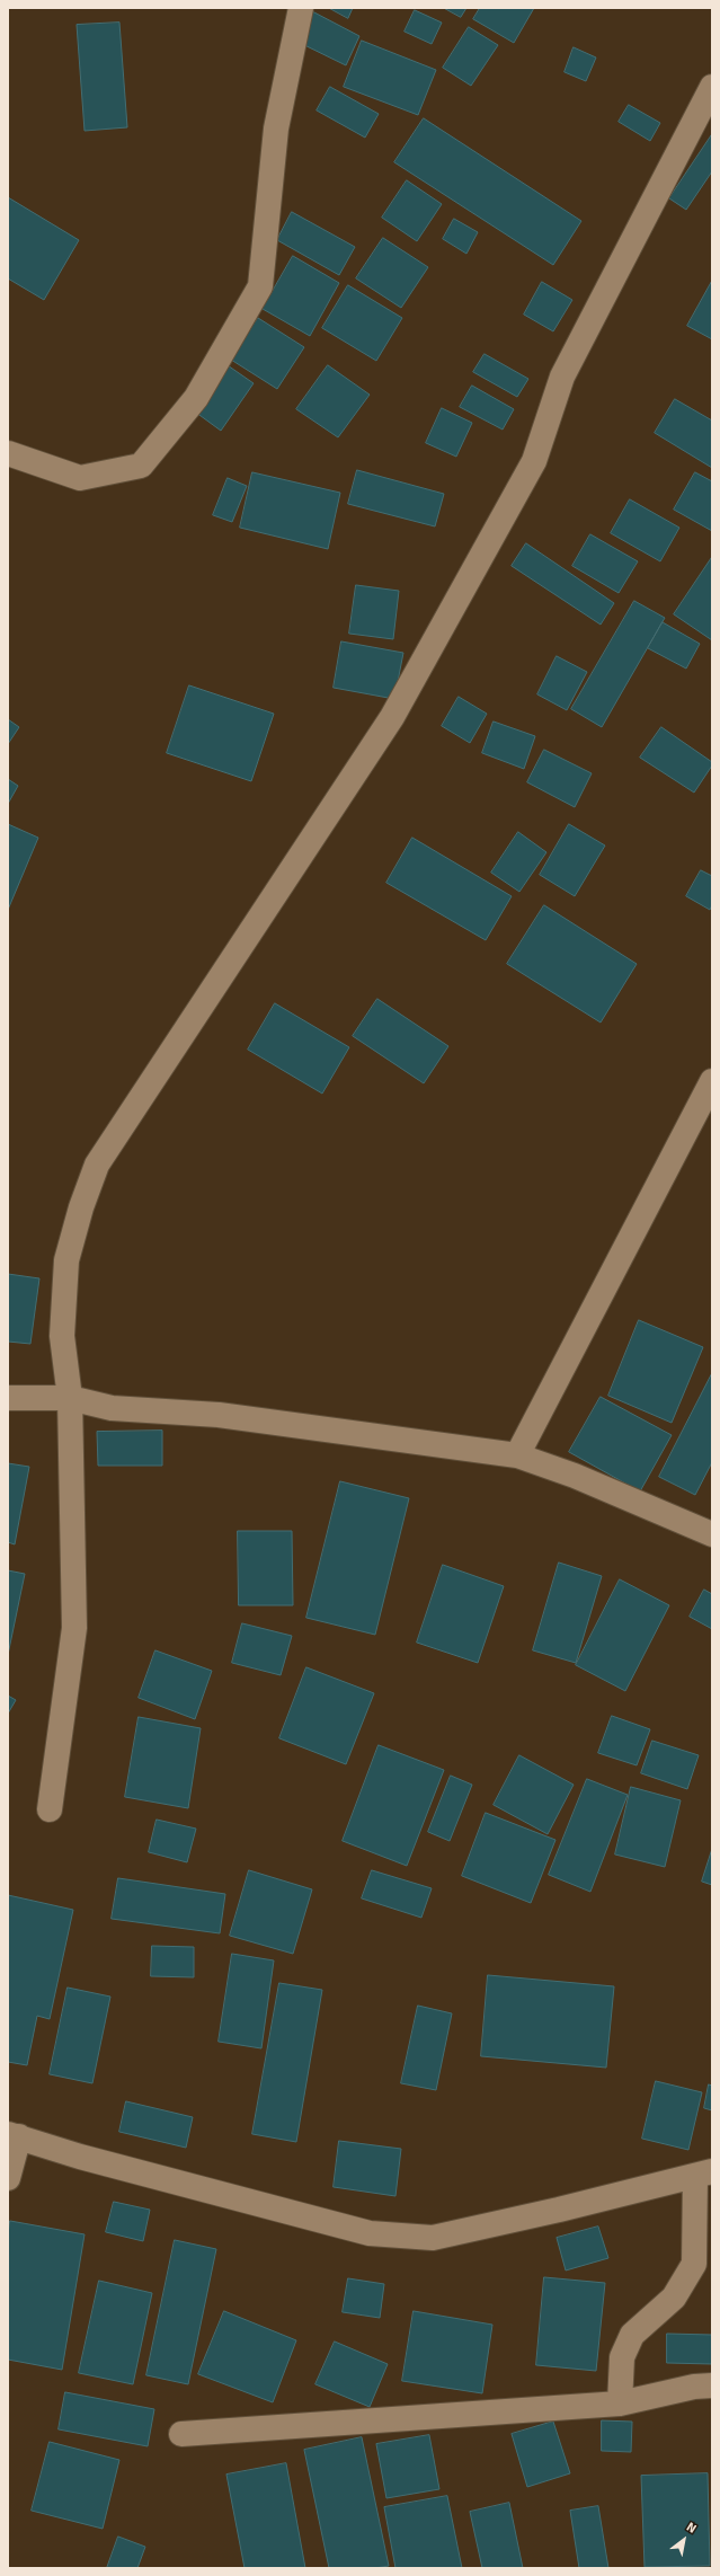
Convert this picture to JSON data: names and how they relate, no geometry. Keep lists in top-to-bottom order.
{
  "north": "top right"
}
